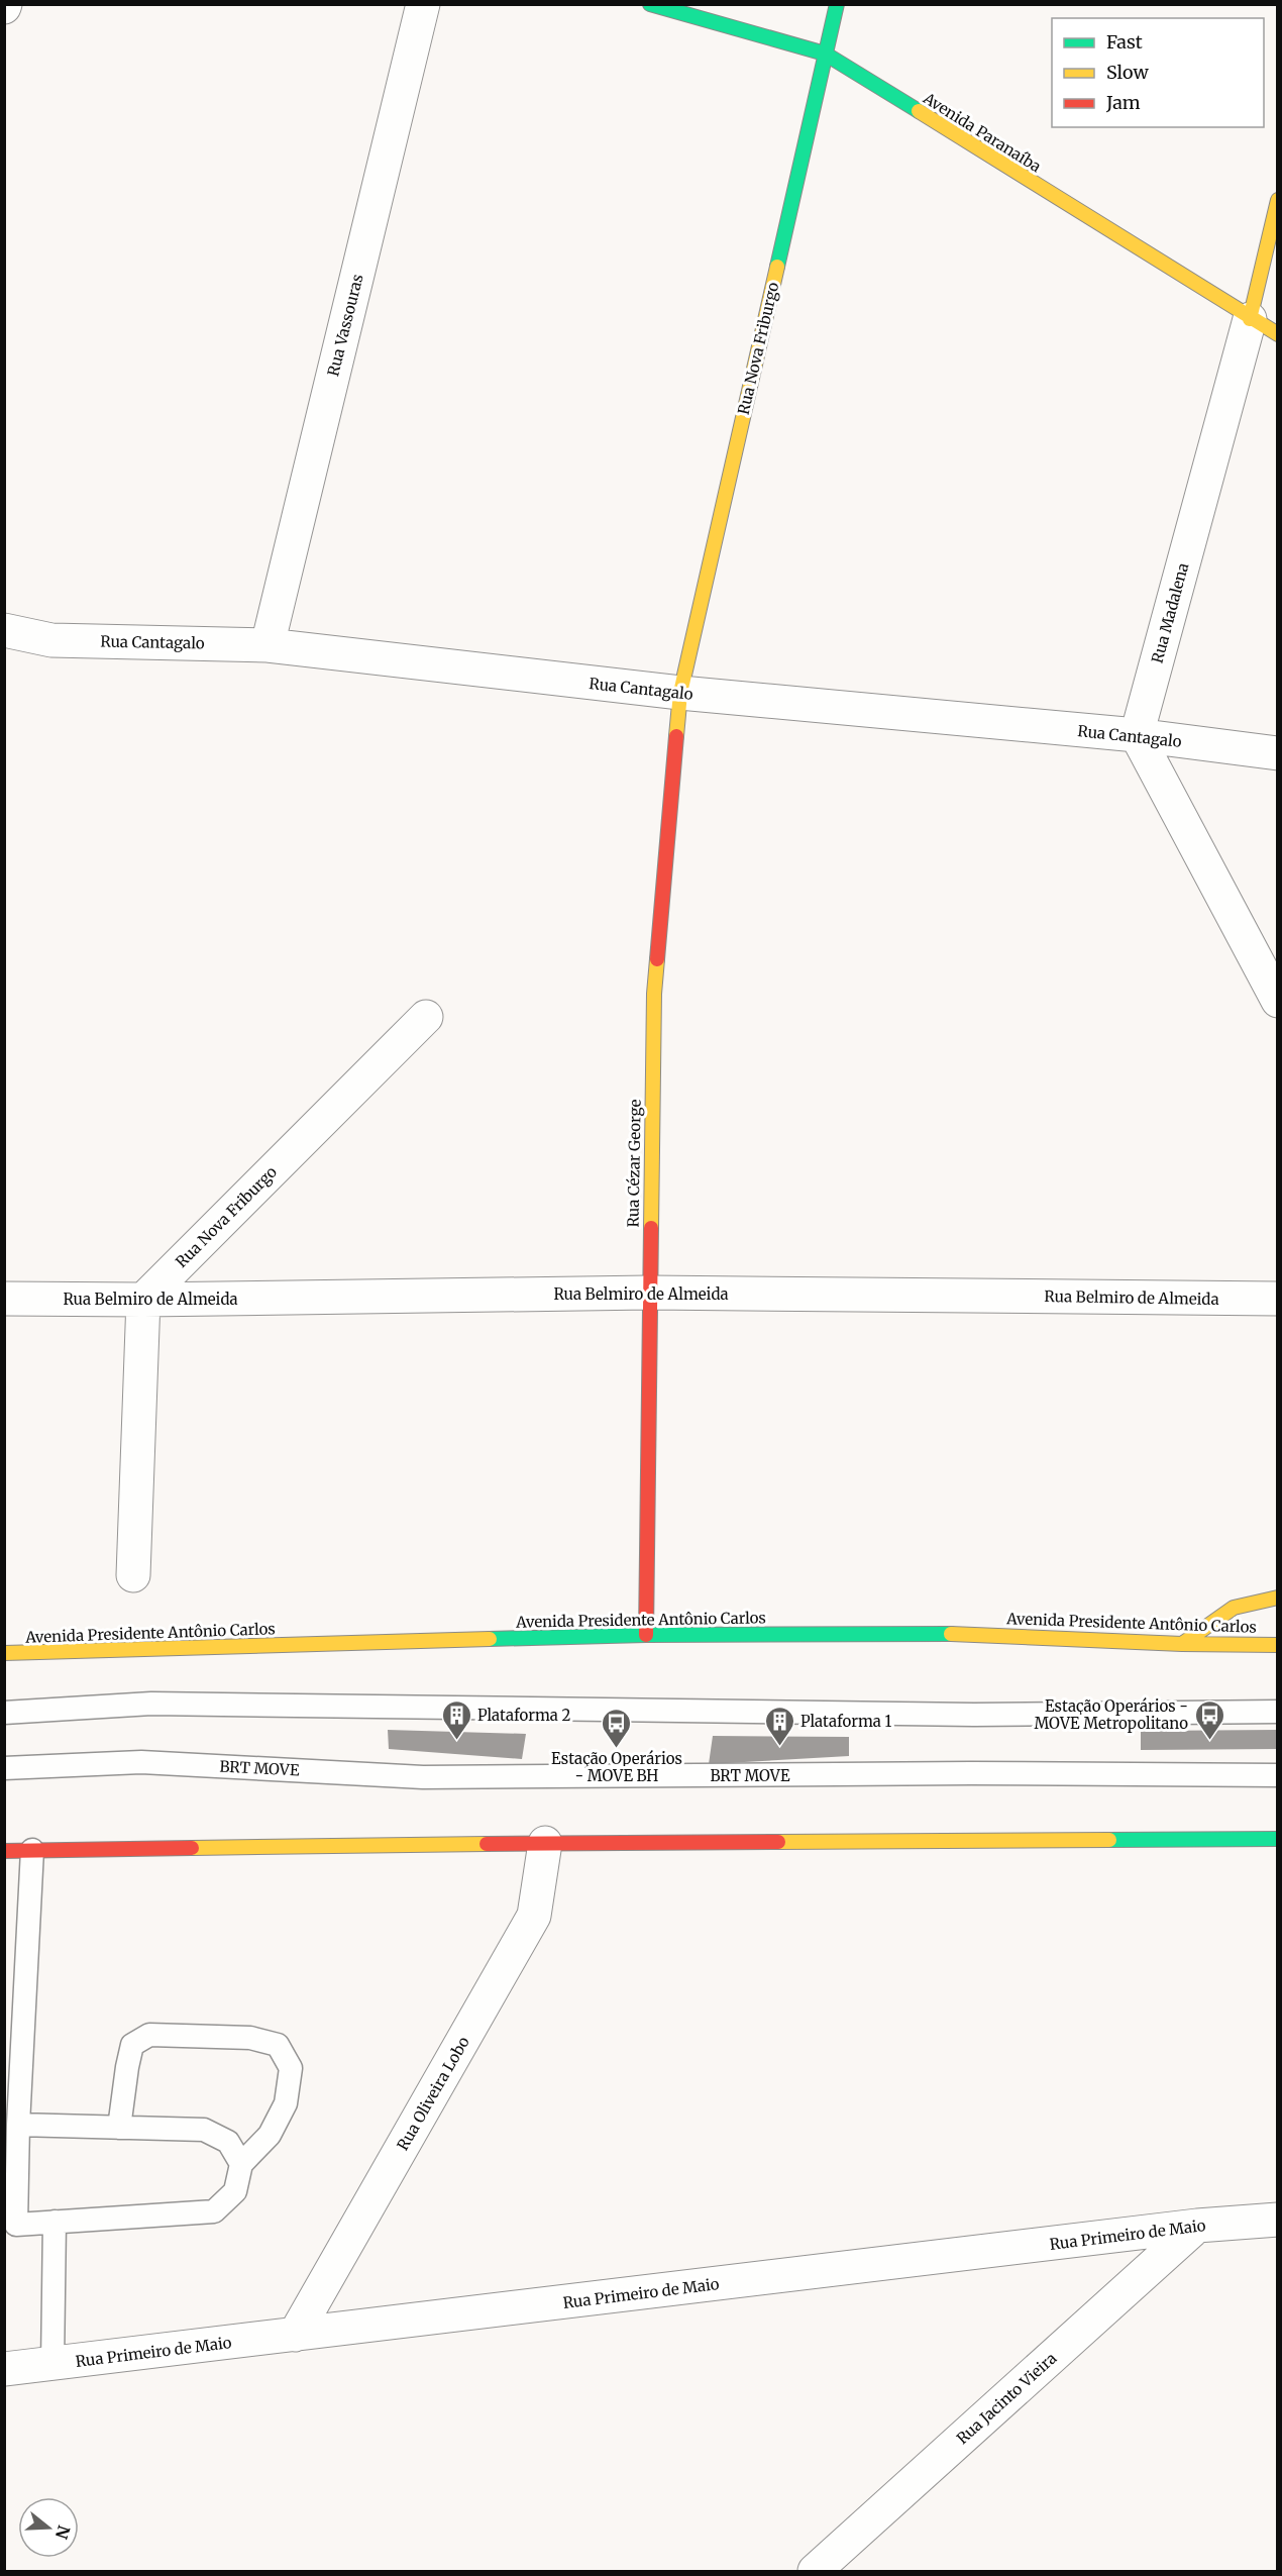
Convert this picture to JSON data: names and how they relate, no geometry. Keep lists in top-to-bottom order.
{
  "streets": {
    "main road": [
      "Avenida Paranaíba",
      "Rua Nova Friburgo",
      "Rua Madalena",
      "Rua Cézar George",
      "Avenida Presidente Antônio Carlos"
    ],
    "street": [
      "Rua Vassouras",
      "Rua Cantagalo",
      "Rua Belmiro de Almeida",
      "Rua Oliveira Lobo",
      "Rua Primeiro de Maio",
      "Rua Jacinto Vieira"
    ],
    "lane": ["BRT MOVE"]
  },
  "crossings": [
    ["Avenida Paranaíba", "Rua Nova Friburgo"],
    ["Avenida Paranaíba", "Rua Madalena"],
    ["Rua Vassouras", "Rua Cantagalo"],
    ["Rua Nova Friburgo", "Rua Cantagalo"],
    ["Rua Nova Friburgo", "Rua Cézar George"],
    ["Rua Nova Friburgo", "Rua Belmiro de Almeida"],
    ["Rua Madalena", "Rua Cantagalo"],
    ["Rua Cantagalo", "Rua Cézar George"],
    ["Rua Cézar George", "Rua Belmiro de Almeida"],
    ["Rua Cézar George", "Avenida Presidente Antônio Carlos"],
    ["Rua Oliveira Lobo", "Rua Primeiro de Maio"],
    ["Rua Primeiro de Maio", "Rua Jacinto Vieira"]
  ],
  "places": {
    "building": ["Plataforma 2", "Plataforma 1"],
    "bus stop": ["Estação Operários - MOVE Metropolitano", "Estação Operários - MOVE BH"]
  },
  "legend": ["Fast", "Slow", "Jam"],
  "north": "right"
}
